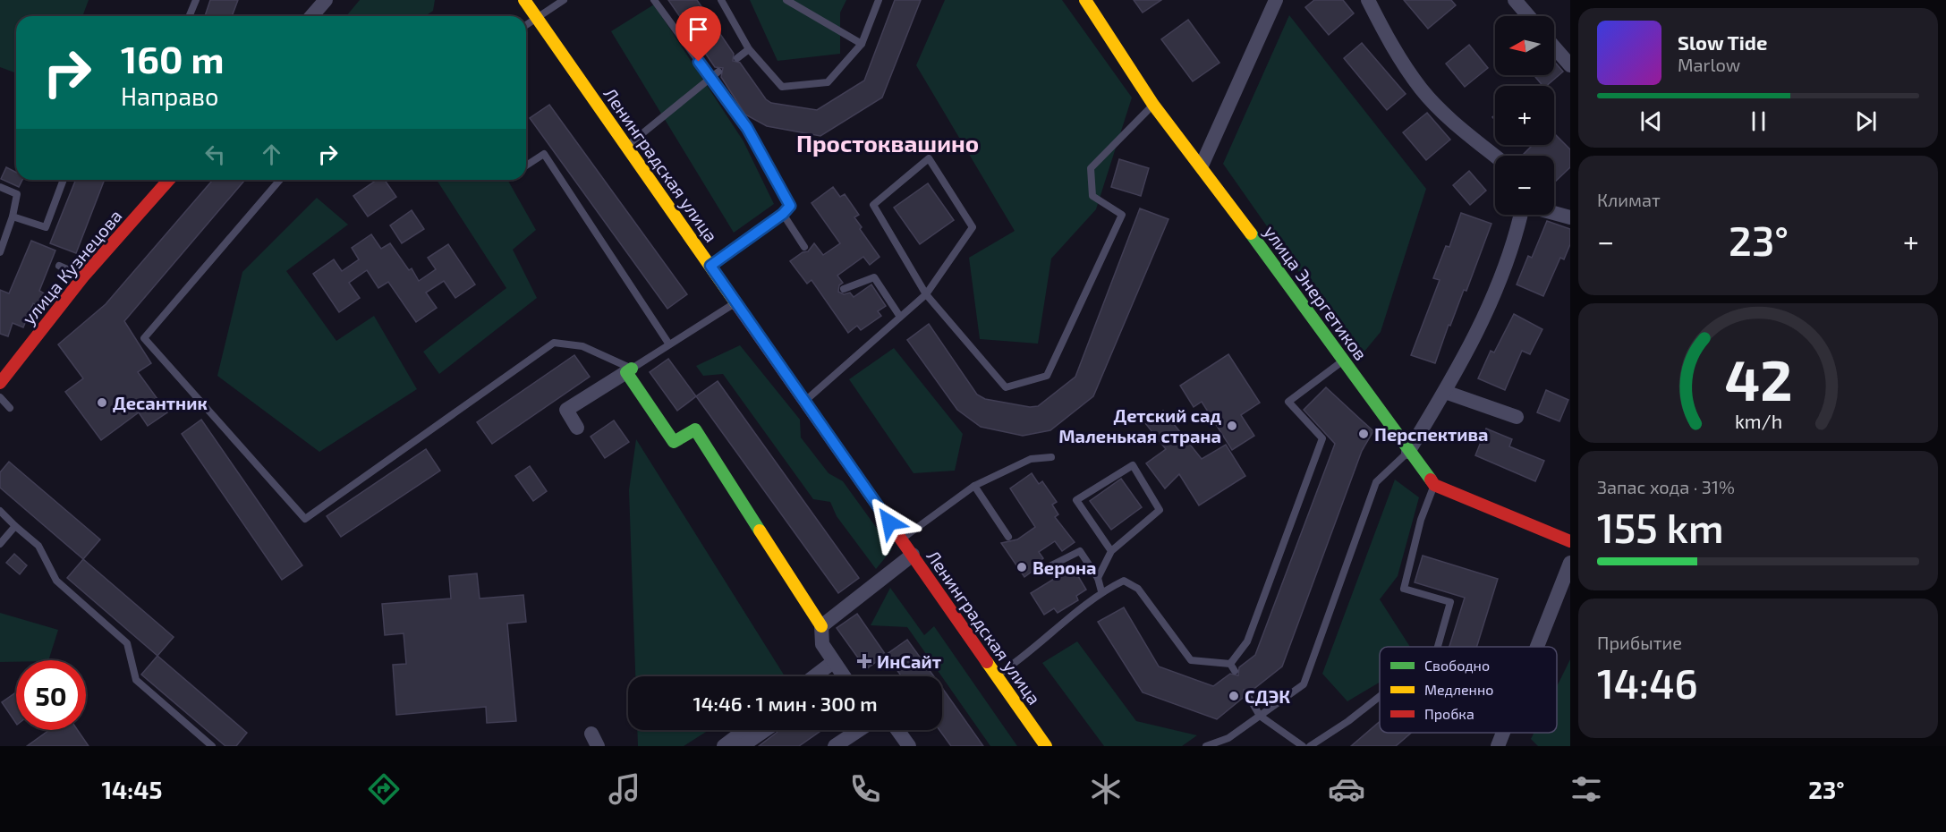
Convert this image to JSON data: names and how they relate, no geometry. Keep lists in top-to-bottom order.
{
  "streets": {
    "street": ["Ленинградская улица", "улица Кузнецова", "улица Энергетиков"]
  },
  "districts": ["Простоквашино"],
  "places": {
    "other": [
      "Десантник",
      "Детский сад Маленькая страна",
      "Перспектива",
      "Верона",
      "СДЭК"
    ],
    "health": ["ИнСайт"]
  },
  "legend": ["Свободно", "Медленно", "Пробка"],
  "north": "left",
  "page": {
    "map_buttons": ["+", "−"],
    "turn": ["160 m", "Направо"],
    "song": ["Slow Tide", "Marlow"],
    "tile": [
      "Климат",
      ["Запас хода · 31%", "155 km"],
      ["Прибытие", "14:46"]
    ],
    "heat": ["−", "23°", "+"],
    "limit": "50",
    "trip": "14:46 · 1 мин · 300 m",
    "tabs": ["14:45", "23°"],
    "gauge": ["42", "km/h"]
  }
}
